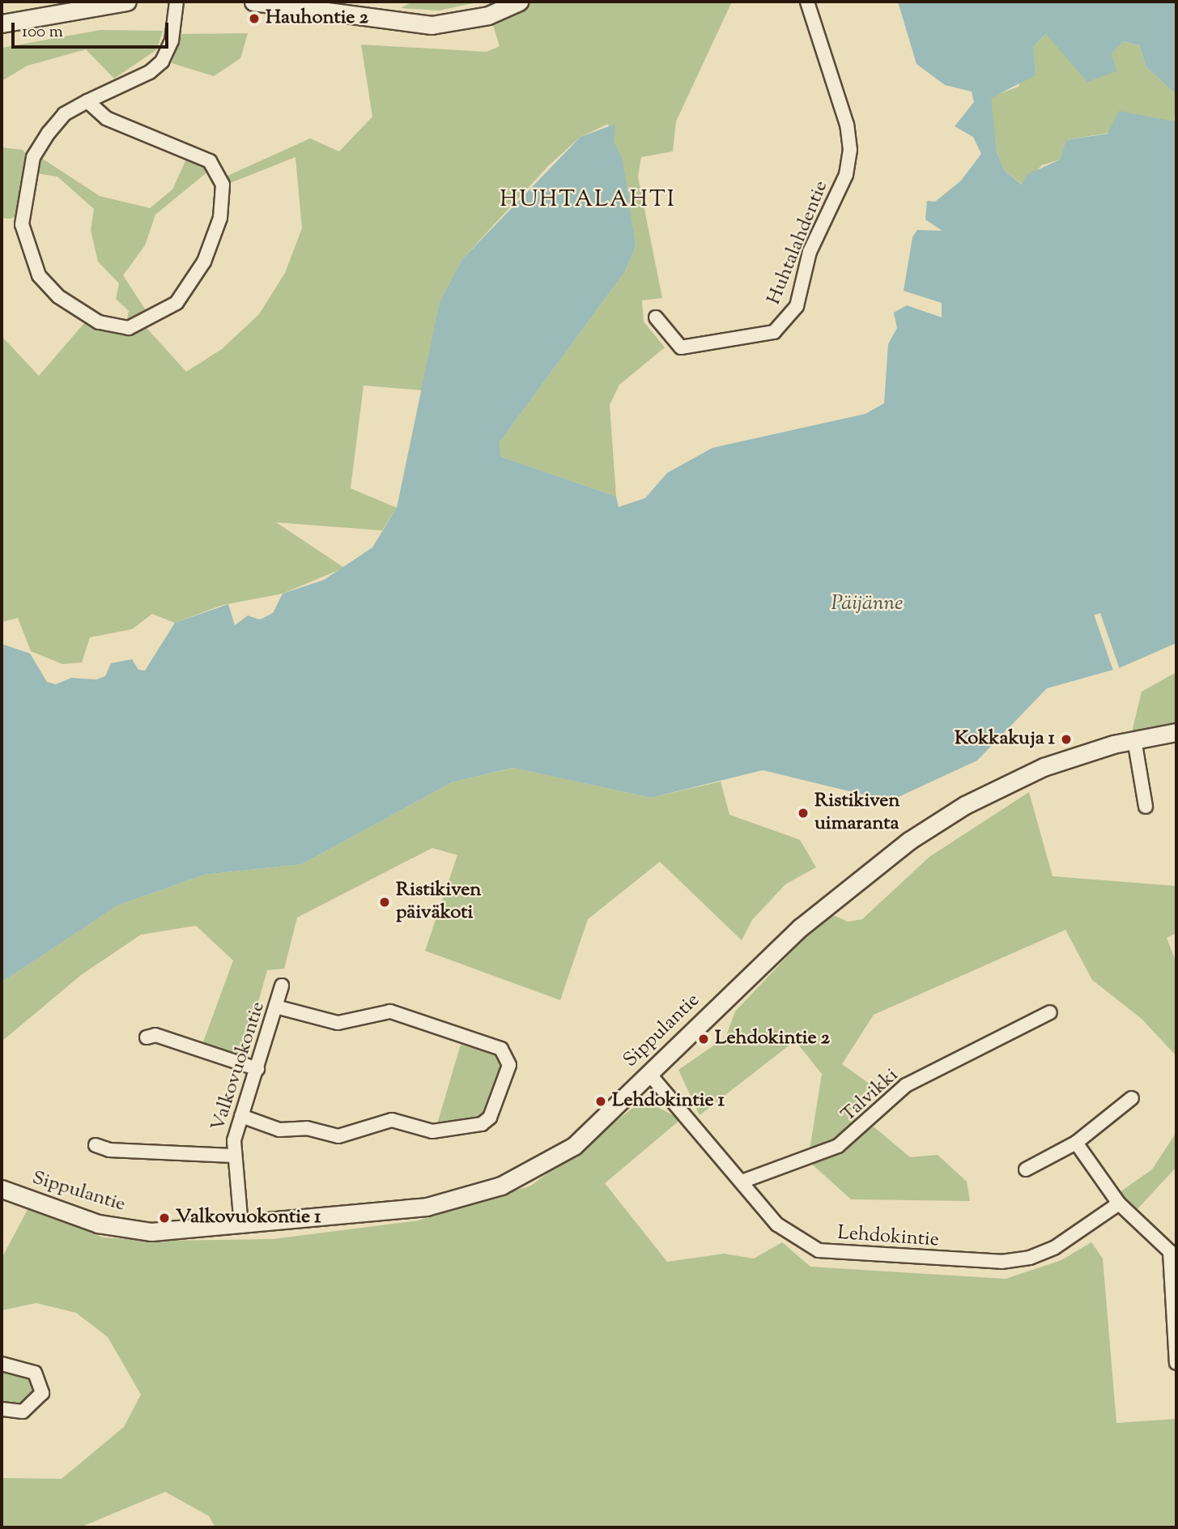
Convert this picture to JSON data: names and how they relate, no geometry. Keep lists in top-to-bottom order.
{
  "streets": {
    "street": [
      "Huhtalahdentie",
      "Sippulantie",
      "Valkovuokontie",
      "Talvikki",
      "Lehdokintie"
    ]
  },
  "crossings": [
    ["Sippulantie", "Valkovuokontie"],
    ["Sippulantie", "Lehdokintie"],
    ["Talvikki", "Lehdokintie"]
  ],
  "districts": ["HUHTALAHTI"],
  "water": ["Päijänne"],
  "places": [
    "Hauhontie 2",
    "Kokkakuja 1",
    "Ristikiven uimaranta",
    "Ristikiven päiväkoti",
    "Lehdokintie 2",
    "Lehdokintie 1",
    "Valkovuokontie 1"
  ],
  "scale_bar": "100 m"
}
